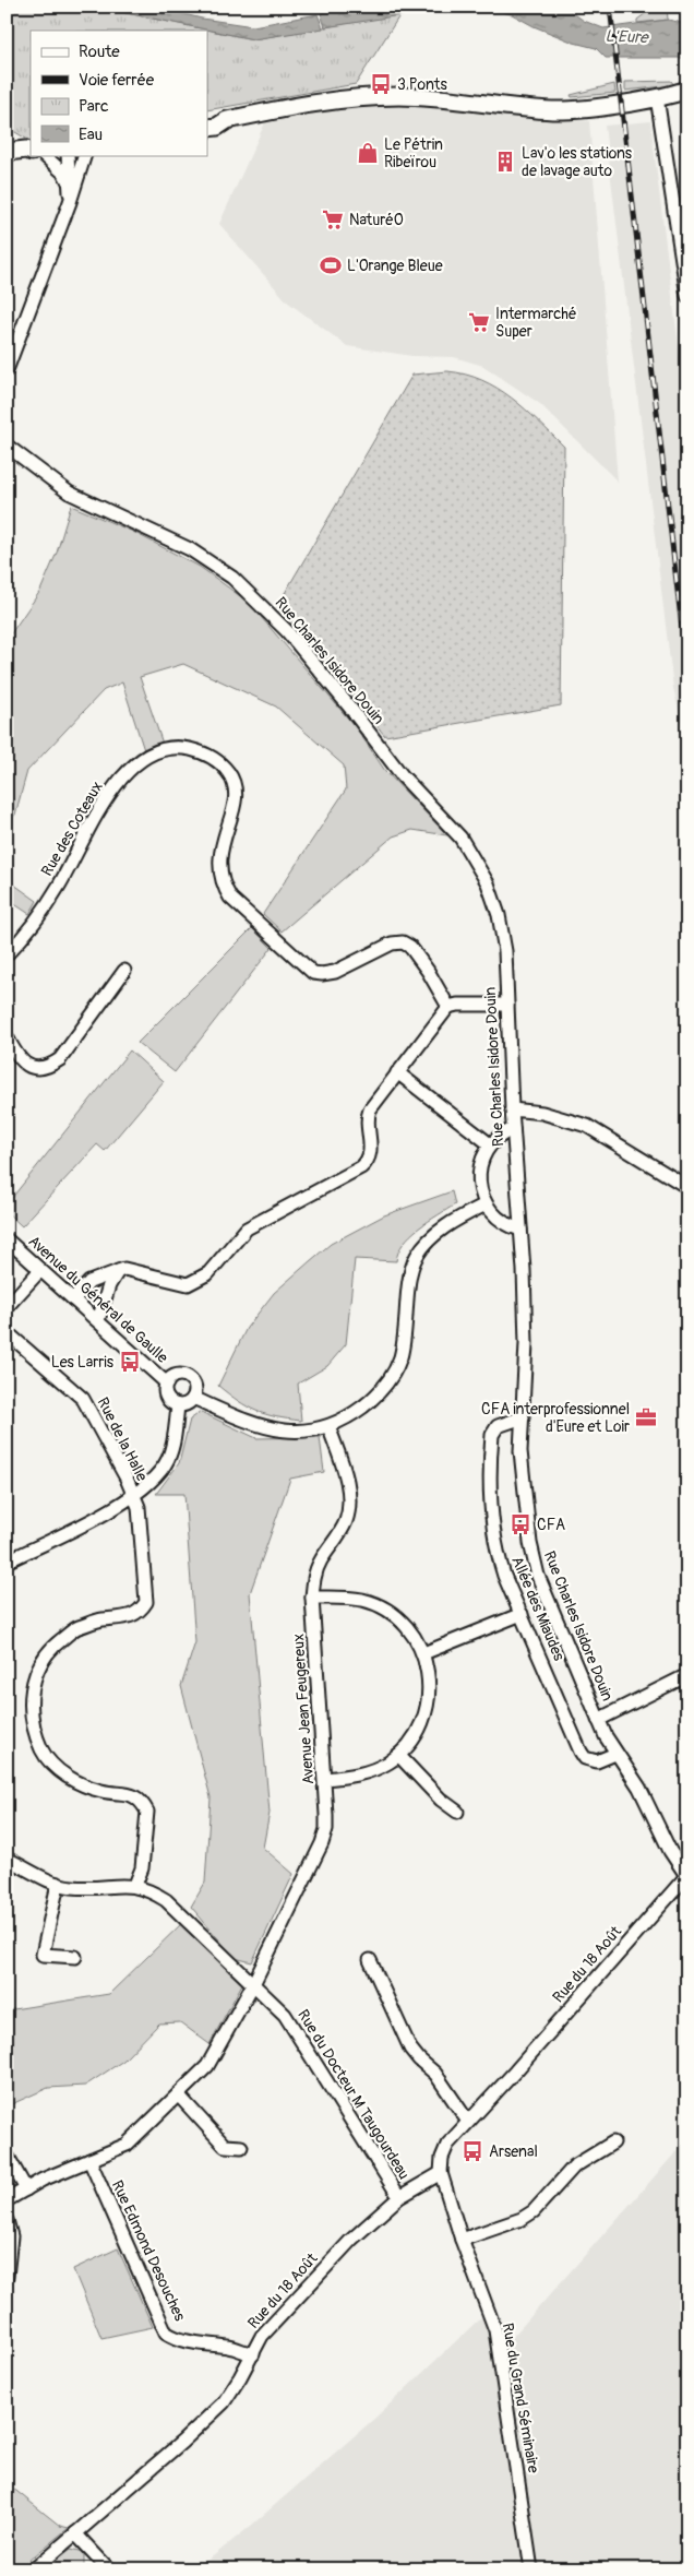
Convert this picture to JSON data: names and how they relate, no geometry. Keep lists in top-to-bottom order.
{
  "streets": {
    "street": [
      "Rue Charles Isidore Douin",
      "Rue des Coteaux",
      "Avenue du Général de Gaulle",
      "Rue de la Halle",
      "Allée des Miaudes",
      "Avenue Jean Feugereux",
      "Rue du 18 Août",
      "Rue du Docteur M Taugourdeau",
      "Rue Edmond Desouches",
      "Rue du Grand Séminaire"
    ]
  },
  "crossings": [
    ["Rue Charles Isidore Douin", "Allée des Miaudes"],
    ["Rue Charles Isidore Douin", "Rue du 18 Août"],
    ["Rue de la Halle", "Rue du Docteur M Taugourdeau"],
    ["Avenue Jean Feugereux", "Rue du Docteur M Taugourdeau"],
    ["Avenue Jean Feugereux", "Rue Edmond Desouches"],
    ["Rue du 18 Août", "Rue du Docteur M Taugourdeau"],
    ["Rue du 18 Août", "Rue Edmond Desouches"],
    ["Rue du 18 Août", "Rue du Grand Séminaire"]
  ],
  "water": ["L'Eure"],
  "places": {
    "bus stop": [
      "3 Ponts",
      "Les Larris",
      "CFA",
      "Arsenal"
    ],
    "shop": ["Le Pétrin Ribeïrou"],
    "building": ["Lav'o les stations de lavage auto"],
    "supermarket": ["NaturéO", "Intermarché Super"],
    "sports": ["L'Orange Bleue"],
    "office": ["CFA interprofessionnel d'Eure et Loir"]
  },
  "legend": [
    "Route",
    "Voie ferrée",
    "Parc",
    "Eau"
  ]
}
